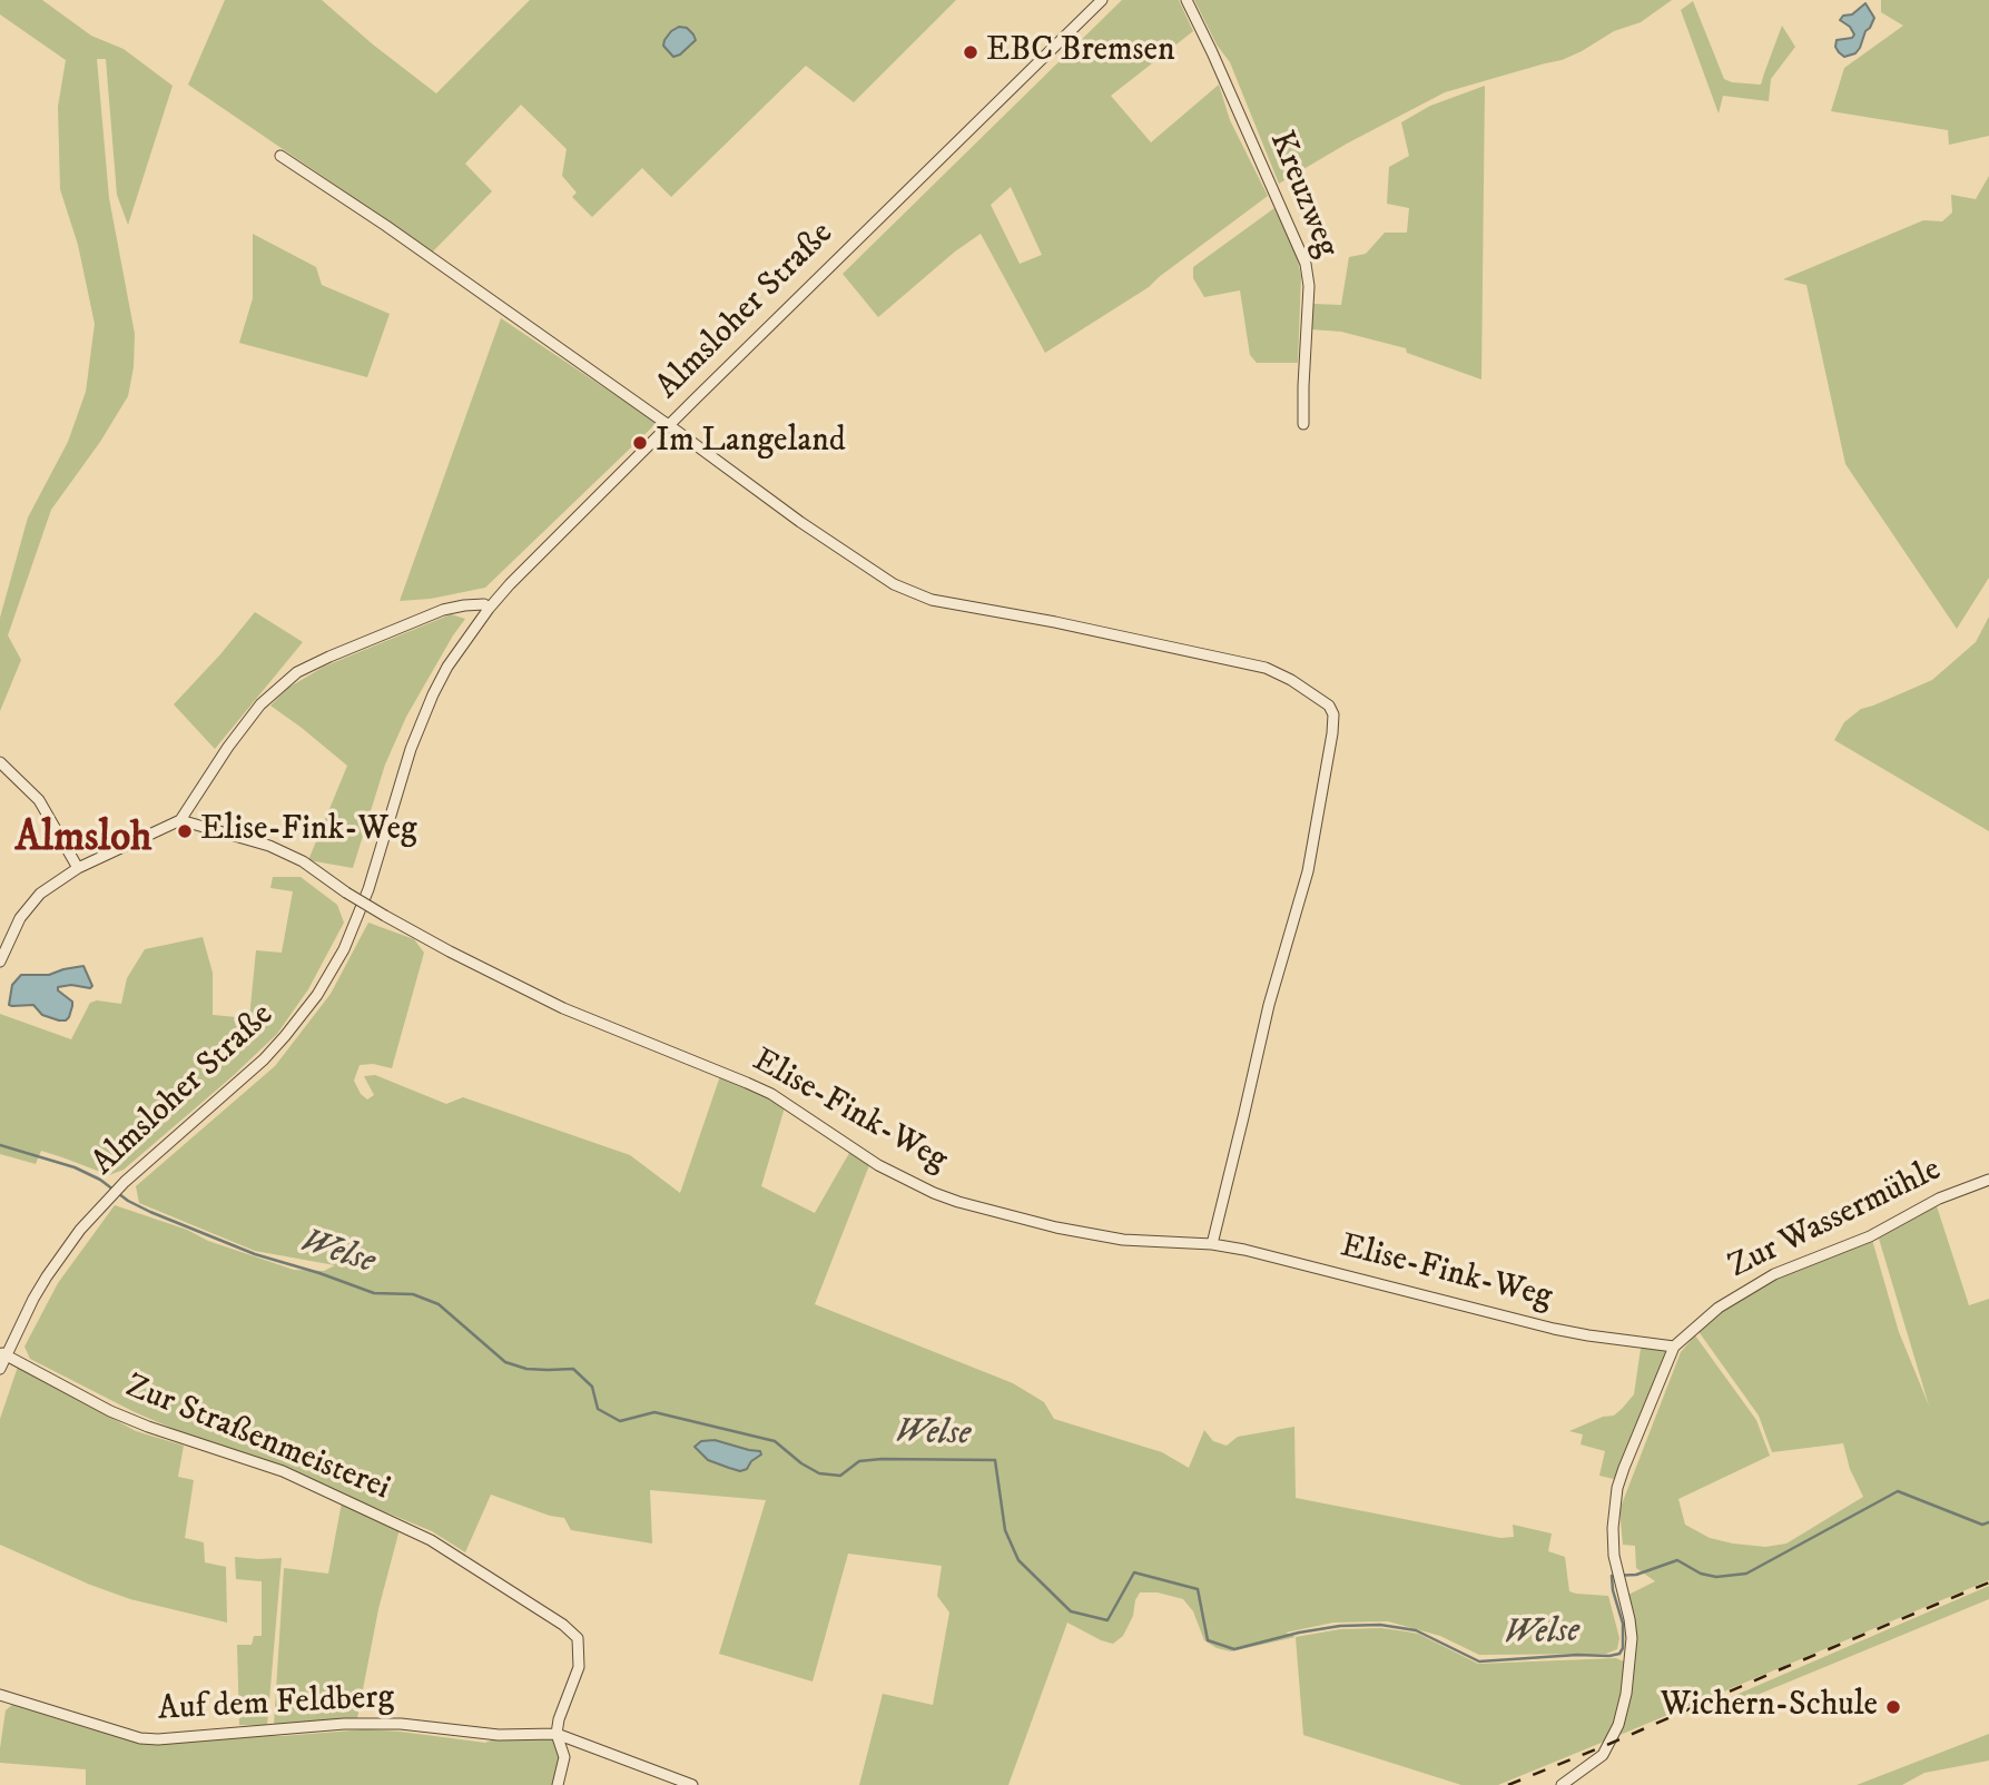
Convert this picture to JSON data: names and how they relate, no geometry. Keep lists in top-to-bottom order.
{
  "streets": {
    "street": [
      "Kreuzweg",
      "Almsloher Straße",
      "Elise-Fink-Weg",
      "Zur Wassermühle",
      "Zur Straßenmeisterei",
      "Auf dem Feldberg"
    ]
  },
  "crossings": [
    ["Almsloher Straße", "Zur Straßenmeisterei"],
    ["Elise-Fink-Weg", "Zur Wassermühle"],
    ["Zur Straßenmeisterei", "Auf dem Feldberg"]
  ],
  "districts": ["Almsloh"],
  "water": ["Welse"],
  "places": [
    "EBC Bremsen",
    "Im Langeland",
    "Elise-Fink-Weg",
    "Wichern-Schule"
  ]
}
